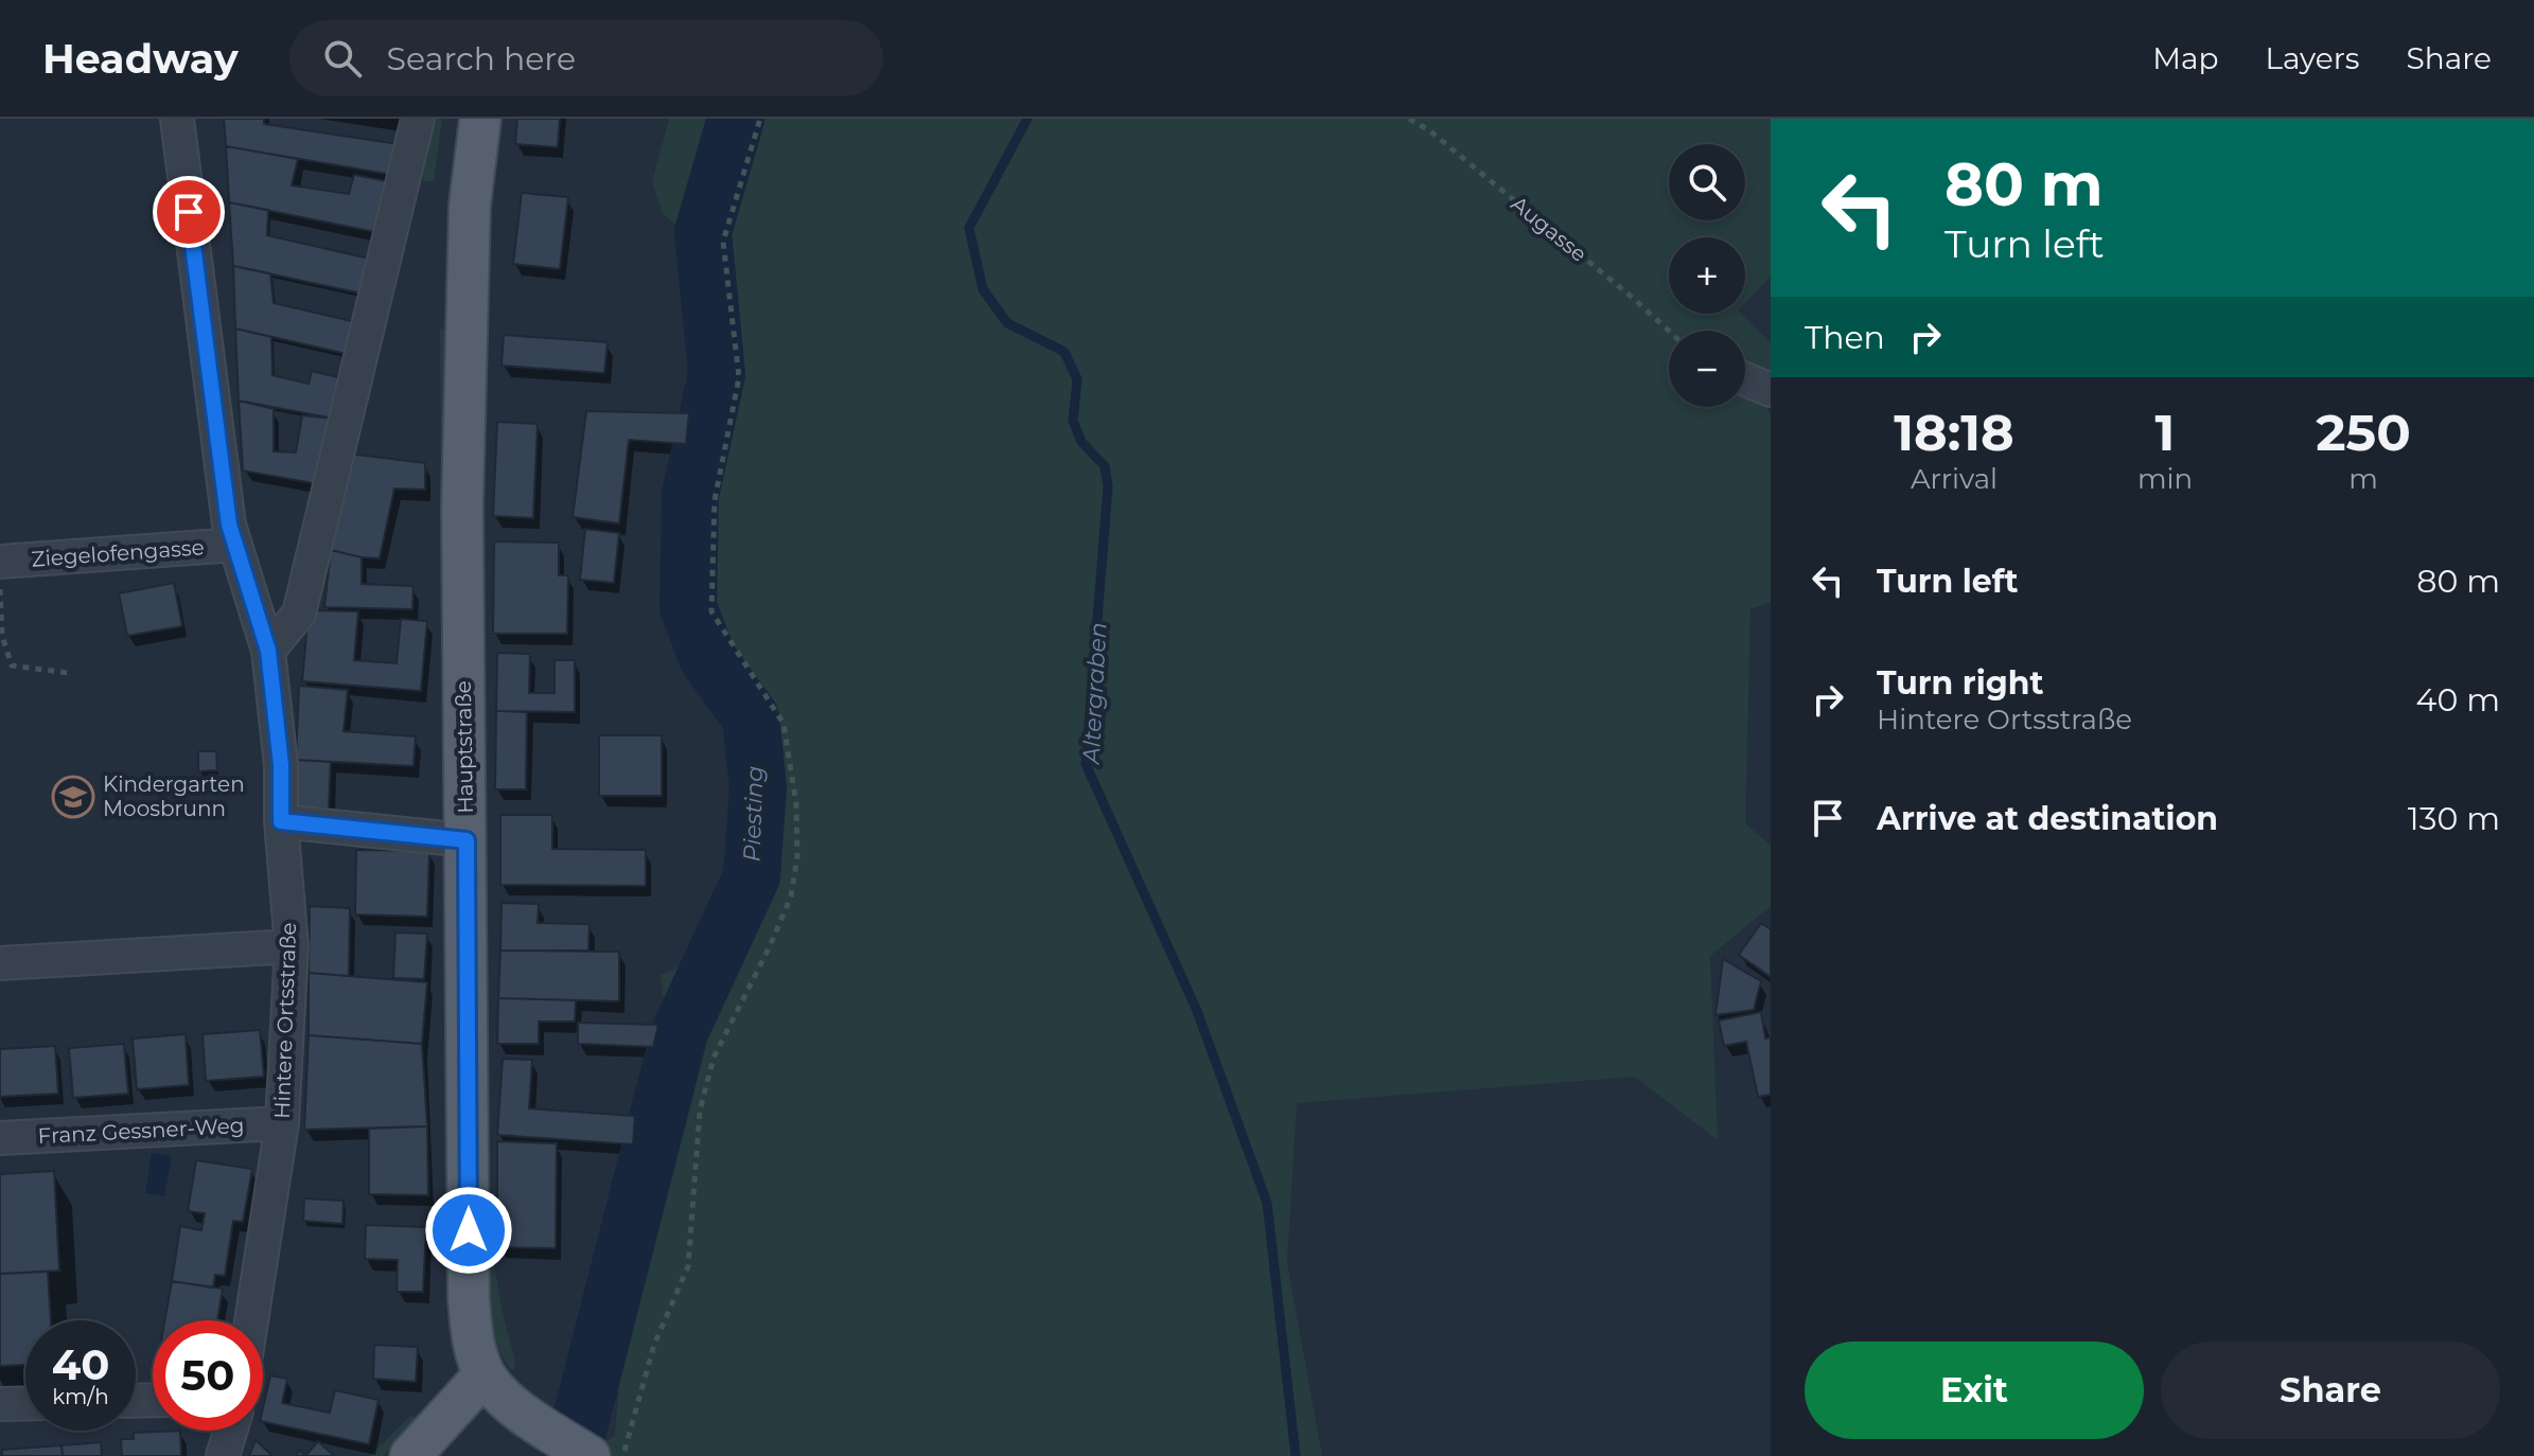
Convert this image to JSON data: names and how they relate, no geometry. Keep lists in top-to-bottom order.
{
  "streets": {
    "main road": ["Hauptstraße"],
    "street": ["Ziegelofengasse", "Hintere Ortsstraße", "Franz Gessner-Weg"],
    "path": ["Augasse"]
  },
  "crossings": [
    ["Ziegelofengasse", "Hintere Ortsstraße"],
    ["Hintere Ortsstraße", "Franz Gessner-Weg"]
  ],
  "water": ["Altergraben", "Piesting"],
  "places": {
    "school or university": ["Kindergarten Moosbrunn"]
  },
  "page": {
    "header": "Headway",
    "search": "Search here",
    "nav": ["Map", "Layers", "Share"],
    "turn": ["80 m", "Turn left"],
    "map_buttons": ["+", "−"],
    "then": "Then",
    "eta": [
      "18:18",
      "Arrival",
      "1",
      "min",
      "250",
      "m"
    ],
    "list": [
      {
        "name": "Turn left",
        "value": "80 m"
      },
      {
        "name": "Turn right",
        "note": "Hintere Ortsstraße",
        "value": "40 m"
      },
      {
        "name": "Arrive at destination",
        "value": "130 m"
      }
    ],
    "speed": "40 km/h",
    "limit": "50",
    "buttons": ["Exit", "Share"]
  }
}
